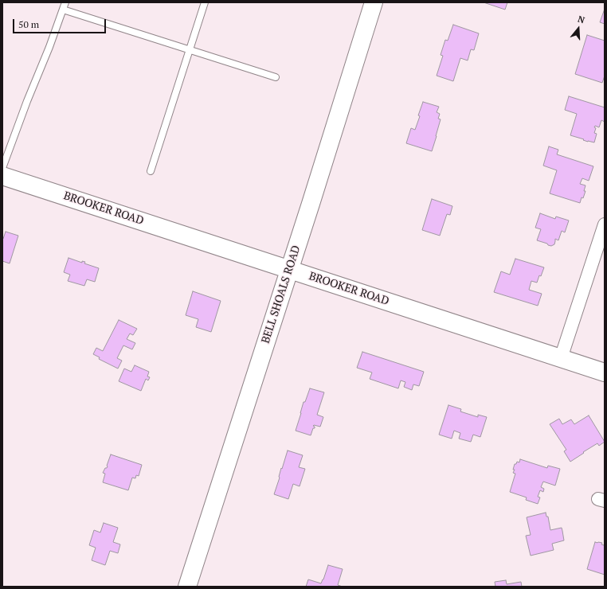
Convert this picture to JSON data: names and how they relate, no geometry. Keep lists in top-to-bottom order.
{
  "streets": {
    "street": ["BROOKER ROAD", "BELL SHOALS ROAD"]
  },
  "crossings": [
    ["BROOKER ROAD", "BELL SHOALS ROAD"]
  ],
  "scale_bar": "50 m",
  "north": "top"
}
